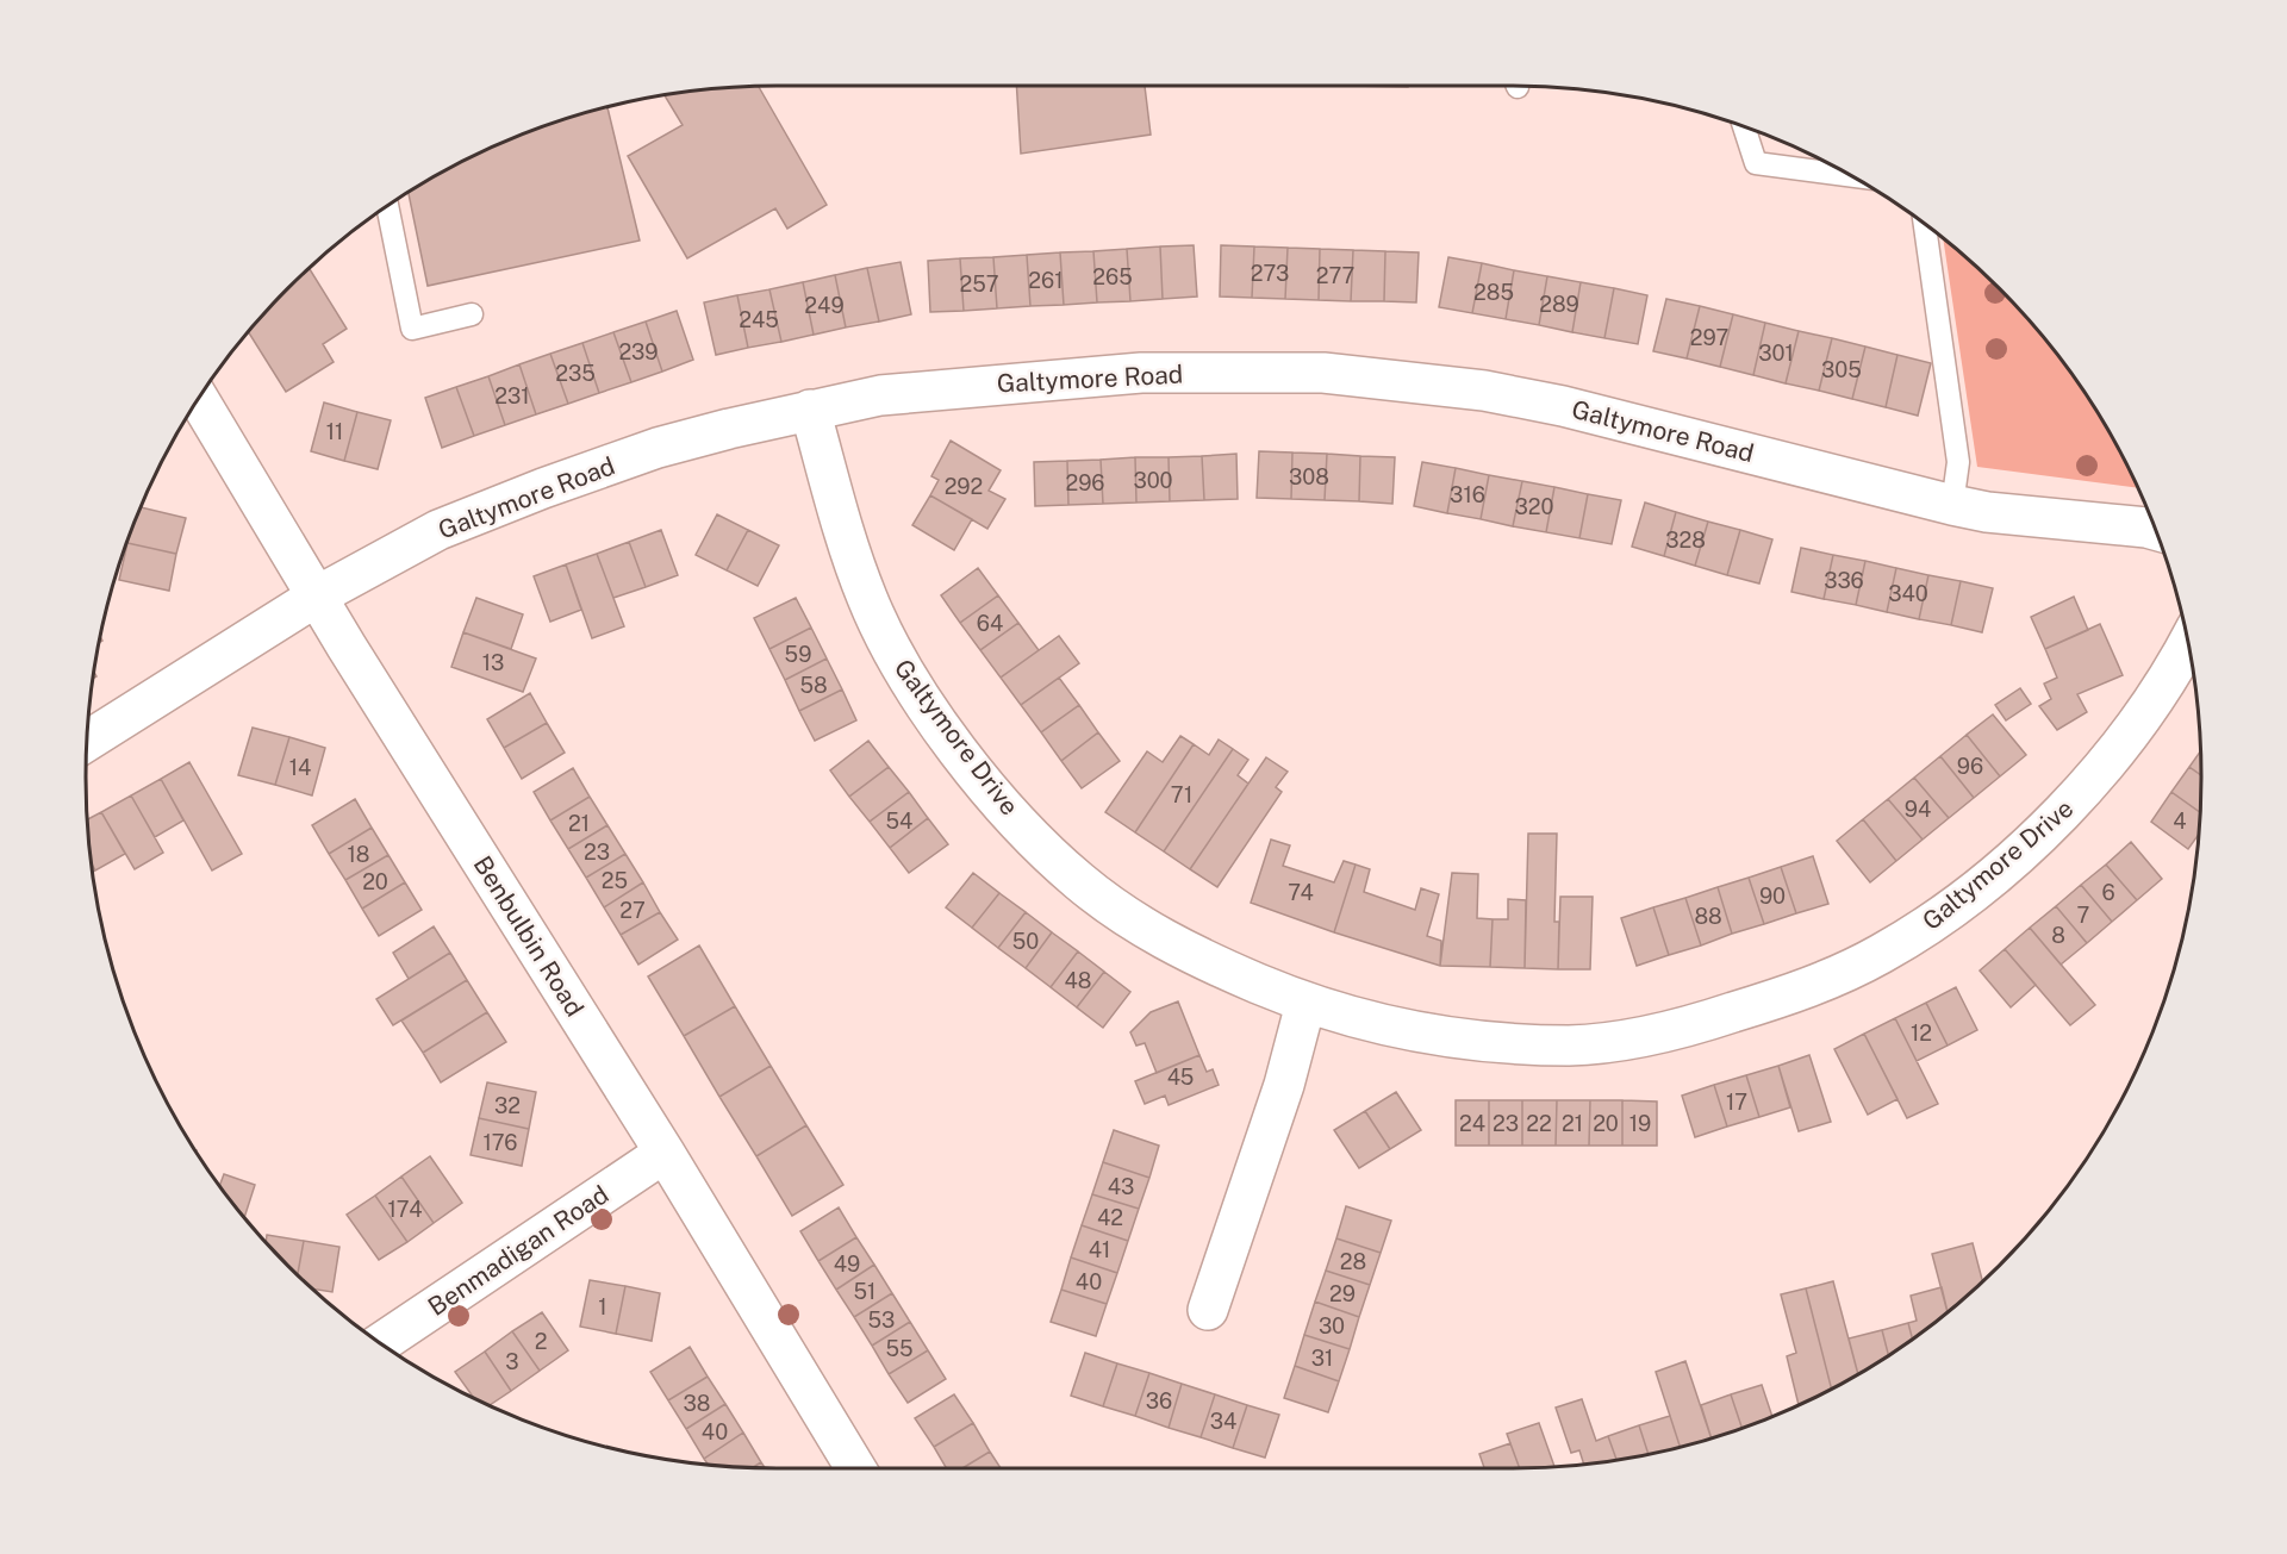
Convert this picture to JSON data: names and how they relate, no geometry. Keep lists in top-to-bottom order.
{
  "streets": {
    "street": [
      "Galtymore Road",
      "Galtymore Drive",
      "Benbulbin Road",
      "Benmadigan Road"
    ]
  },
  "crossings": [
    ["Galtymore Road", "Galtymore Drive"],
    ["Galtymore Road", "Benbulbin Road"],
    ["Benbulbin Road", "Benmadigan Road"]
  ],
  "house_numbers": [
    "273",
    "277",
    "265",
    "261",
    "257",
    "285",
    "289",
    "249",
    "245",
    "297",
    "239",
    "301",
    "305",
    "235",
    "231",
    "11",
    "308",
    "300",
    "296",
    "292",
    "316",
    "320",
    "328",
    "336",
    "340",
    "64",
    "59",
    "13",
    "58",
    "96",
    "14",
    "71",
    "94",
    "54",
    "4",
    "21",
    "23",
    "18",
    "25",
    "20",
    "74",
    "6",
    "90",
    "27",
    "7",
    "88",
    "8",
    "50",
    "48",
    "12",
    "45",
    "17",
    "32",
    "24",
    "23",
    "22",
    "21",
    "20",
    "19",
    "176",
    "43",
    "174",
    "42",
    "41",
    "28",
    "49",
    "40",
    "51",
    "29",
    "1",
    "53",
    "30",
    "2",
    "55",
    "31",
    "3",
    "36",
    "38",
    "34",
    "40"
  ]
}
